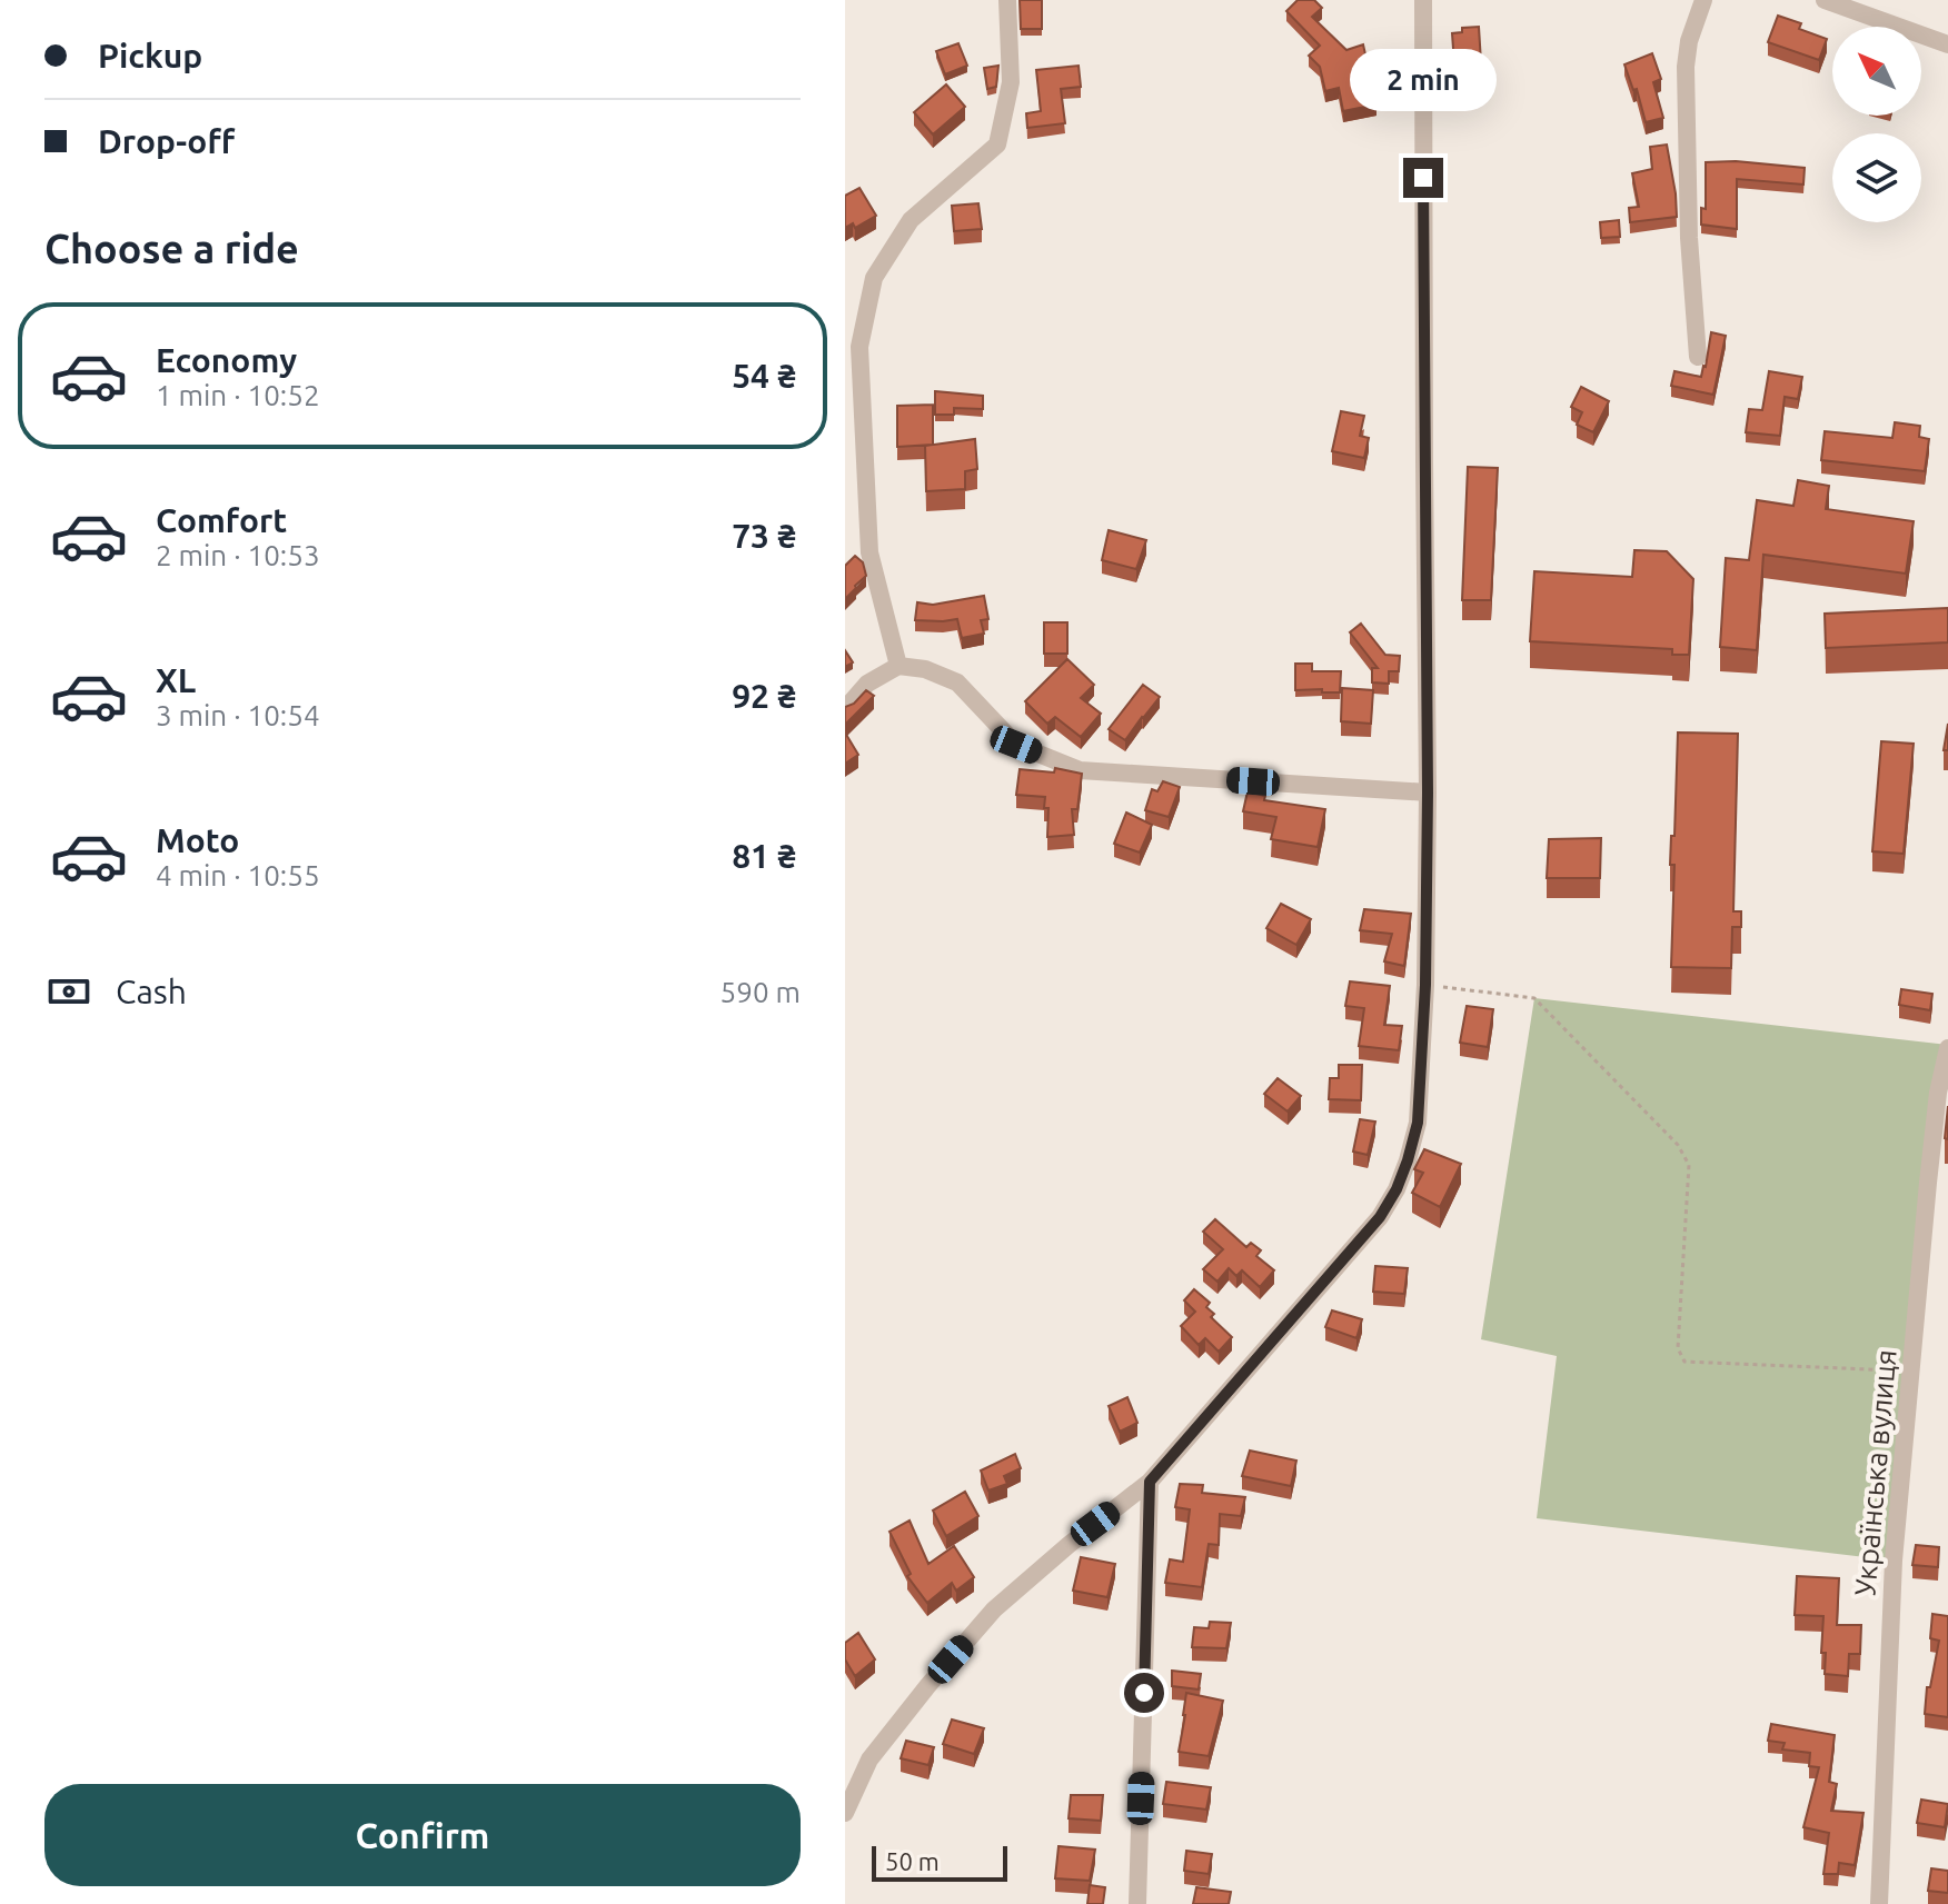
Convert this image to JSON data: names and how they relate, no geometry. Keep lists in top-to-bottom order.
{
  "streets": {
    "street": ["Українська вулиця"]
  },
  "scale_bar": "50 m",
  "north": "top left",
  "page": {
    "banner": ["Pickup", "Drop-off"],
    "bubble": "2 min",
    "heading": "Choose a ride",
    "list": [
      {
        "name": "Economy",
        "note": "1 min · 10:52",
        "value": "54 ₴"
      },
      {
        "name": "Comfort",
        "note": "2 min · 10:53",
        "value": "73 ₴"
      },
      {
        "name": "XL",
        "note": "3 min · 10:54",
        "value": "92 ₴"
      },
      {
        "name": "Moto",
        "note": "4 min · 10:55",
        "value": "81 ₴"
      }
    ],
    "pay": ["Cash", "590 m"],
    "buttons": "Confirm",
    "scale": "50 m"
  }
}
